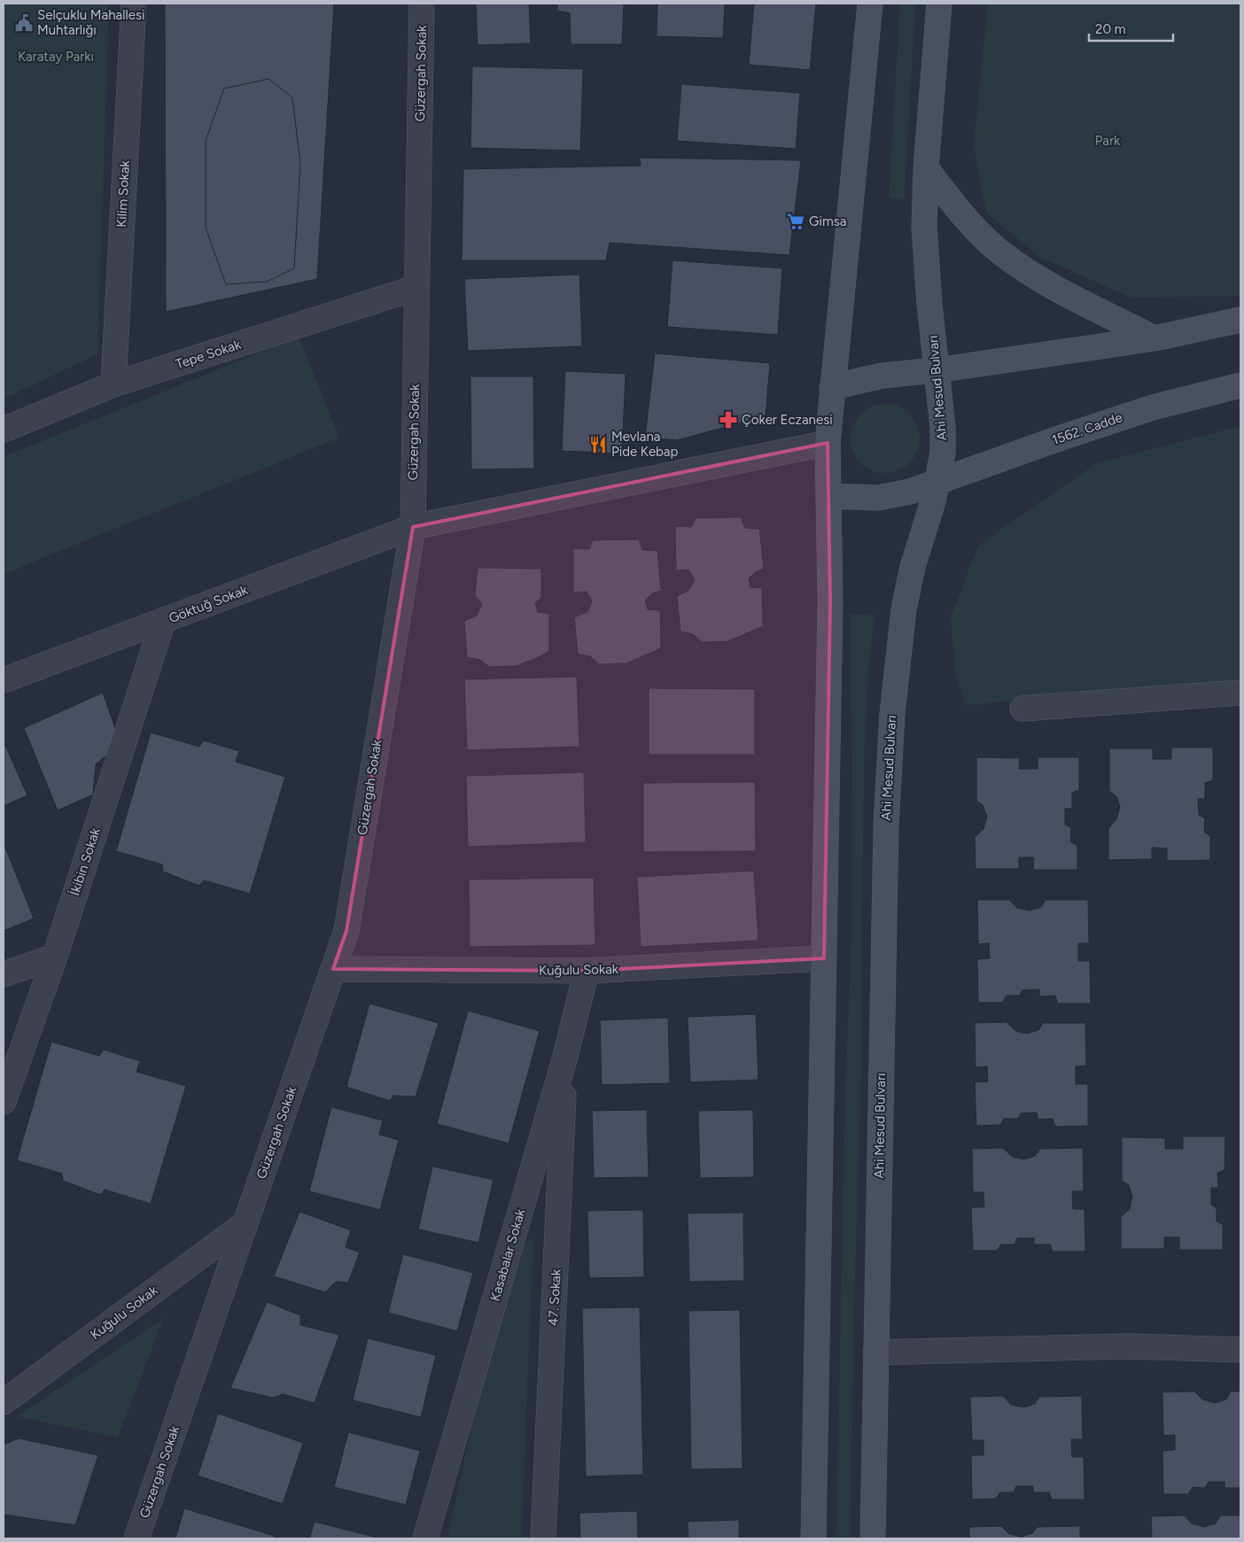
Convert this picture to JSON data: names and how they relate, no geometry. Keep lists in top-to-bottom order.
{
  "streets": {
    "main road": ["Ahi Mesud Bulvarı", "1562. Cadde"],
    "street": [
      "Güzergah Sokak",
      "Kilim Sokak",
      "Tepe Sokak",
      "Göktuğ Sokak",
      "İkibin Sokak",
      "Kuğulu Sokak",
      "Kasabalar Sokak",
      "47. Sokak"
    ]
  },
  "crossings": [
    ["Güzergah Sokak", "Tepe Sokak"],
    ["Güzergah Sokak", "Göktuğ Sokak"],
    ["Güzergah Sokak", "Kuğulu Sokak"],
    ["Kilim Sokak", "Tepe Sokak"],
    ["Ahi Mesud Bulvarı", "1562. Cadde"],
    ["Göktuğ Sokak", "İkibin Sokak"],
    ["Kuğulu Sokak", "Kasabalar Sokak"],
    ["Kasabalar Sokak", "47. Sokak"]
  ],
  "parks": ["Karatay Parkı", "Park"],
  "places": {
    "public building": ["Selçuklu Mahallesi Muhtarlığı"],
    "supermarket": ["Gimsa"],
    "pharmacy": ["Çoker Eczanesi"],
    "restaurant": ["Mevlana Pide Kebap"]
  },
  "scale_bar": "20 m"
}
